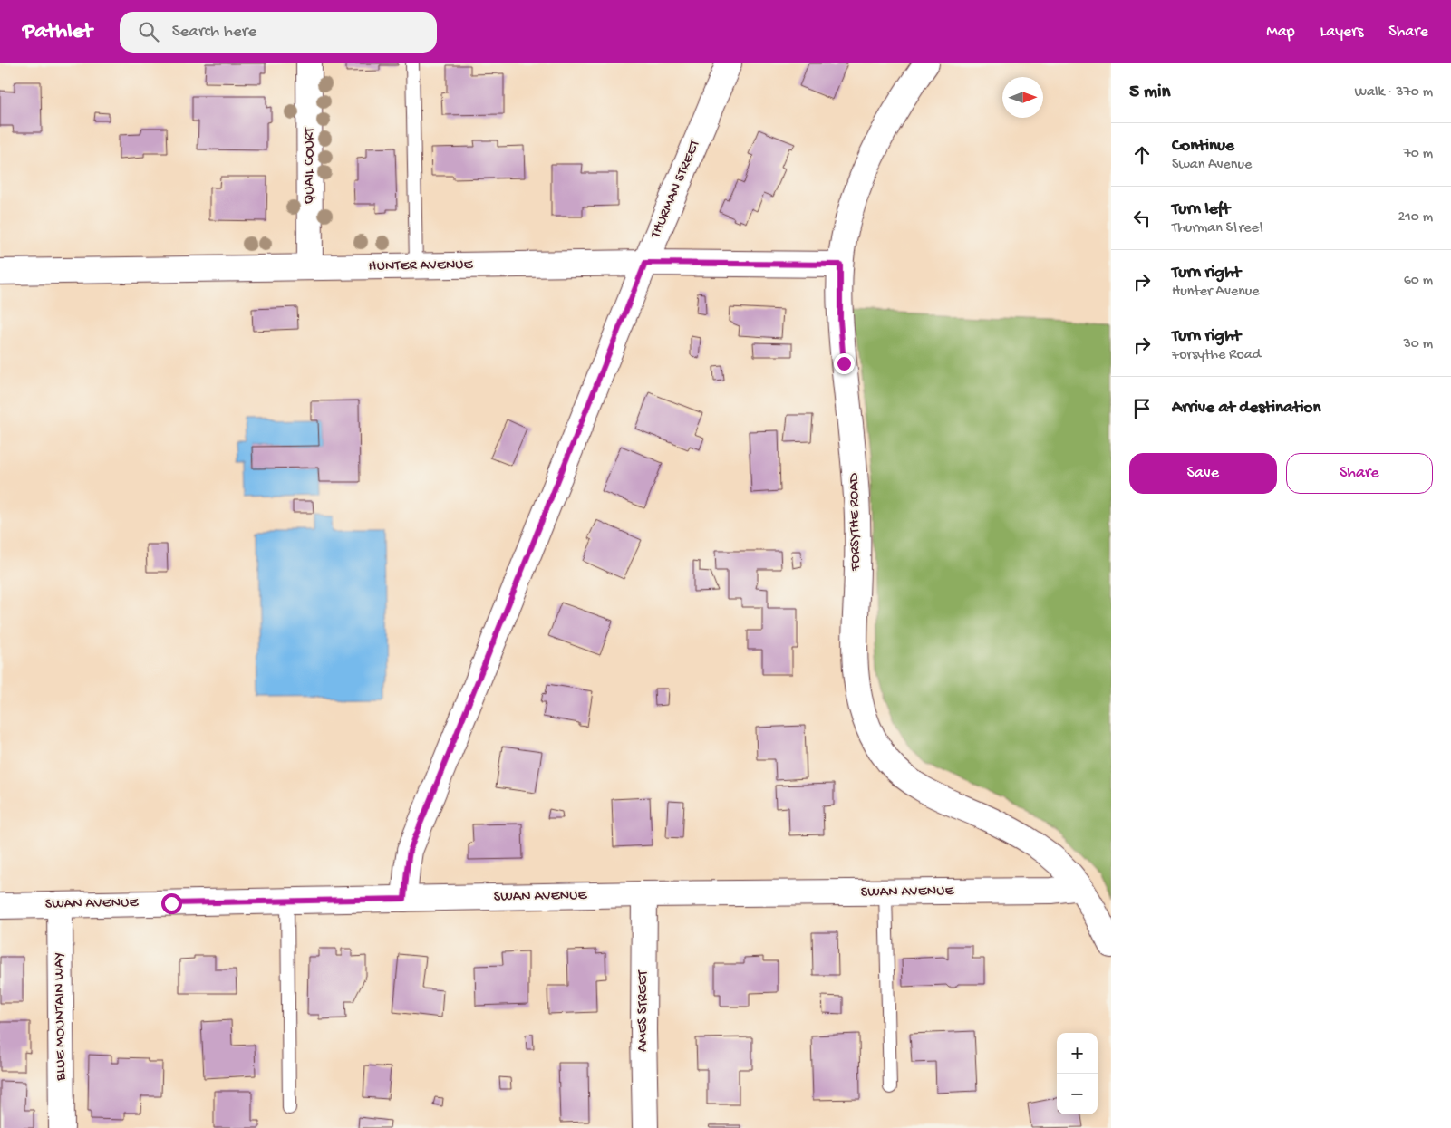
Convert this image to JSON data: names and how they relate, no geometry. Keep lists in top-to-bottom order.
{
  "streets": {
    "street": [
      "QUAIL COURT",
      "THURMAN STREET",
      "HUNTER AVENUE",
      "FORSYTHE ROAD",
      "SWAN AVENUE",
      "AMES STREET",
      "BLUE MOUNTAIN WAY"
    ]
  },
  "crossings": [
    ["QUAIL COURT", "HUNTER AVENUE"],
    ["THURMAN STREET", "HUNTER AVENUE"],
    ["THURMAN STREET", "SWAN AVENUE"],
    ["HUNTER AVENUE", "FORSYTHE ROAD"],
    ["FORSYTHE ROAD", "SWAN AVENUE"],
    ["SWAN AVENUE", "AMES STREET"],
    ["SWAN AVENUE", "BLUE MOUNTAIN WAY"]
  ],
  "north": "right",
  "page": {
    "header": "Pathlet",
    "search": "Search here",
    "nav": ["Map", "Layers", "Share"],
    "heading": ["5 min", "Walk · 370 m"],
    "list": [
      ["Continue", "Swan Avenue", "70 m"],
      ["Turn left", "Thurman Street", "210 m"],
      ["Turn right", "Hunter Avenue", "60 m"],
      ["Turn right", "Forsythe Road", "30 m"],
      "Arrive at destination"
    ],
    "buttons": ["Save", "Share"],
    "map_buttons": ["+", "−"]
  }
}
